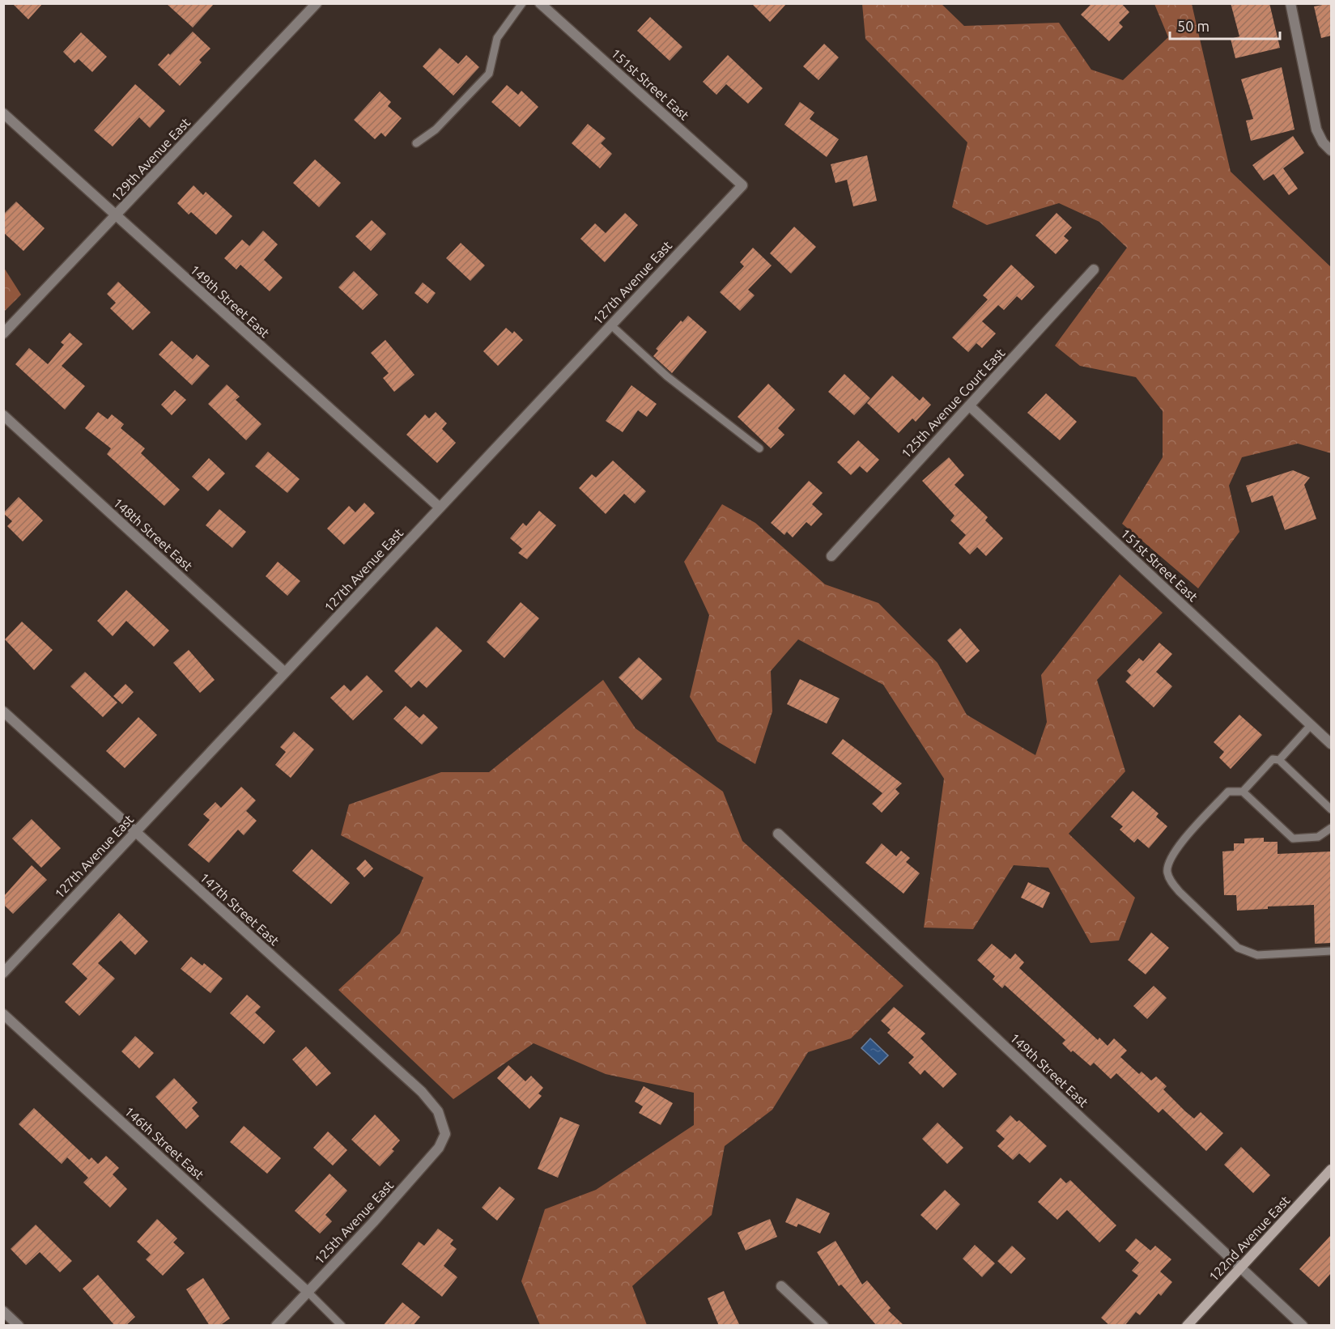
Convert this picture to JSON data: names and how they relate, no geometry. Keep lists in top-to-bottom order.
{
  "streets": {
    "main road": ["122nd Avenue East"],
    "street": [
      "151st Street East",
      "129th Avenue East",
      "127th Avenue East",
      "149th Street East",
      "125th Avenue Court East",
      "148th Street East",
      "147th Street East",
      "146th Street East",
      "125th Avenue East"
    ]
  },
  "crossings": [
    ["151st Street East", "127th Avenue East"],
    ["151st Street East", "125th Avenue Court East"],
    ["129th Avenue East", "149th Street East"],
    ["127th Avenue East", "149th Street East"],
    ["127th Avenue East", "148th Street East"],
    ["127th Avenue East", "147th Street East"],
    ["149th Street East", "122nd Avenue East"],
    ["147th Street East", "125th Avenue East"],
    ["146th Street East", "125th Avenue East"]
  ],
  "scale_bar": "50 m"
}
